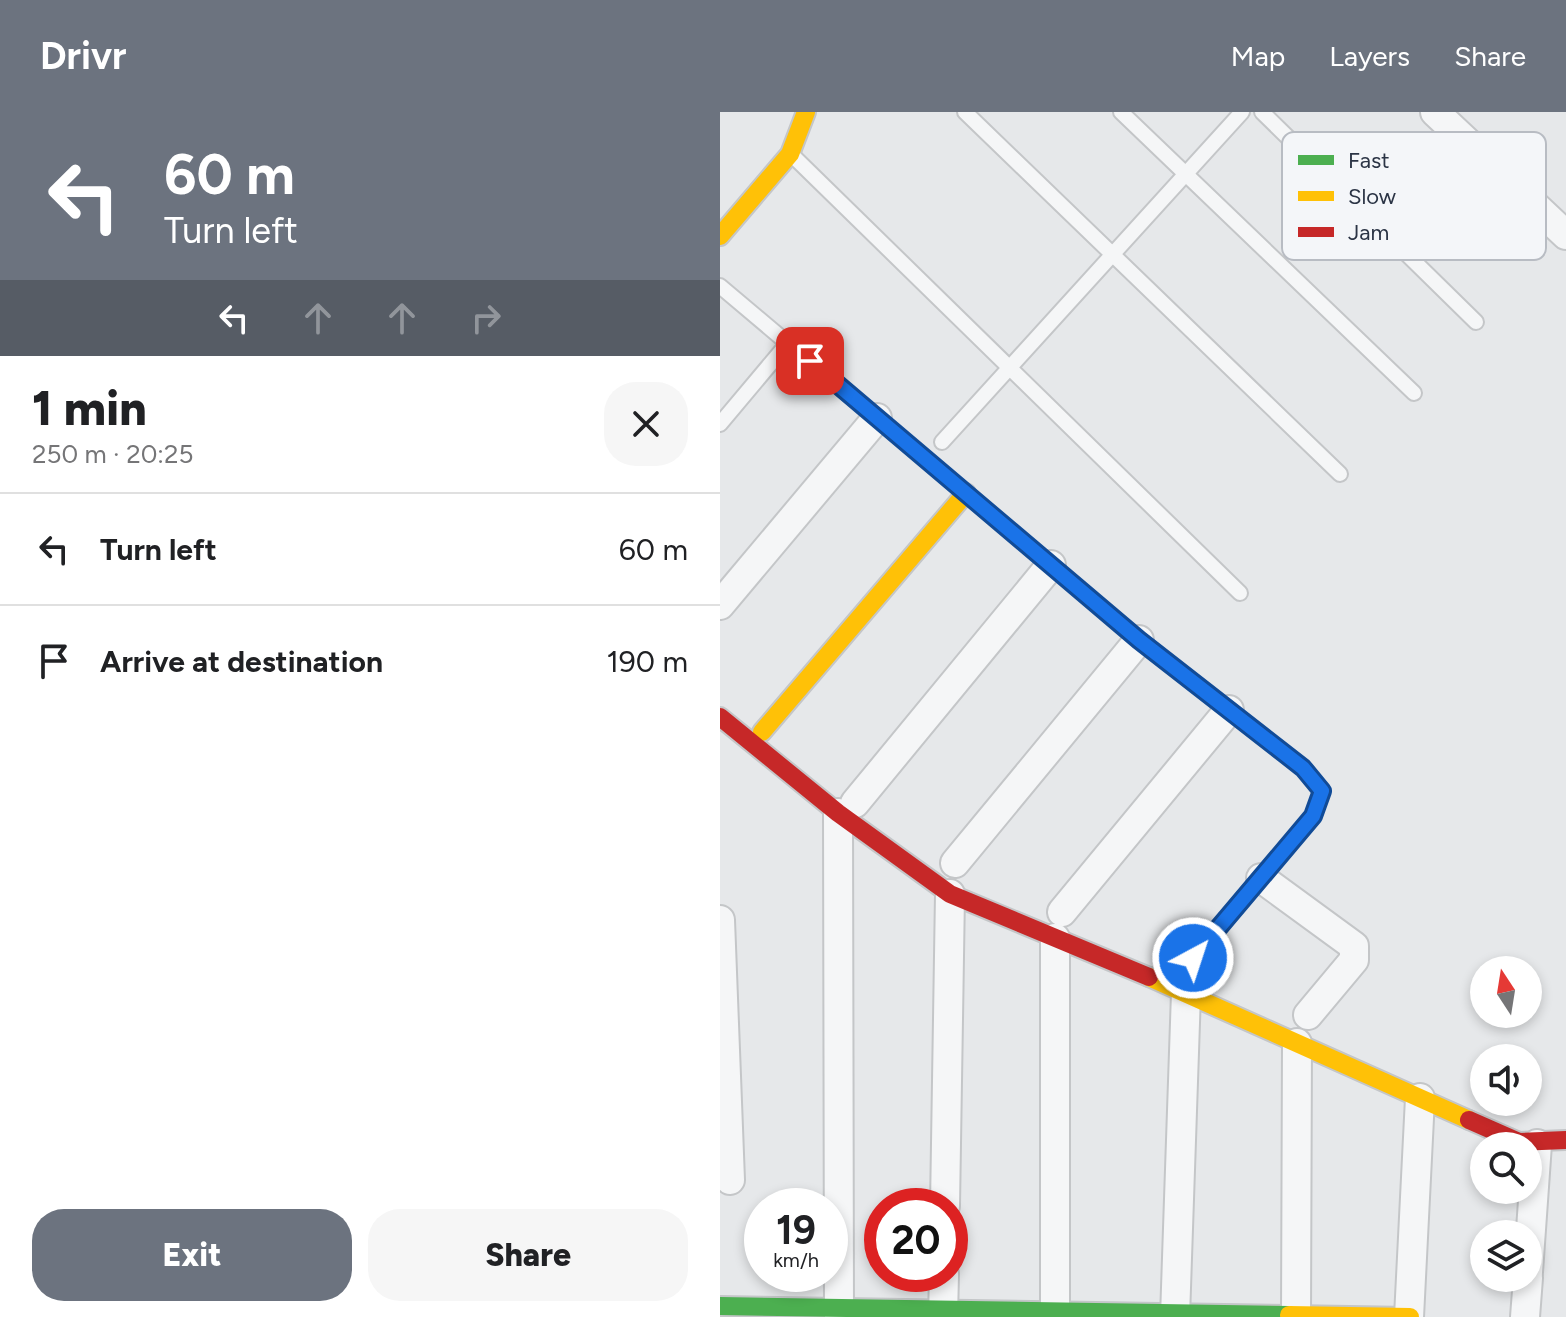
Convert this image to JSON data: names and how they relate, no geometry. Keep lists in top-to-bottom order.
{
  "legend": ["Fast", "Slow", "Jam"],
  "north": "top",
  "page": {
    "header": "Drivr",
    "nav": ["Map", "Layers", "Share"],
    "turn": ["60 m", "Turn left"],
    "heading": ["1 min", "250 m · 20:25"],
    "list": [
      {
        "name": "Turn left",
        "value": "60 m"
      },
      {
        "name": "Arrive at destination",
        "value": "190 m"
      }
    ],
    "speed": "19 km/h",
    "limit": "20",
    "buttons": ["Exit", "Share"]
  }
}
